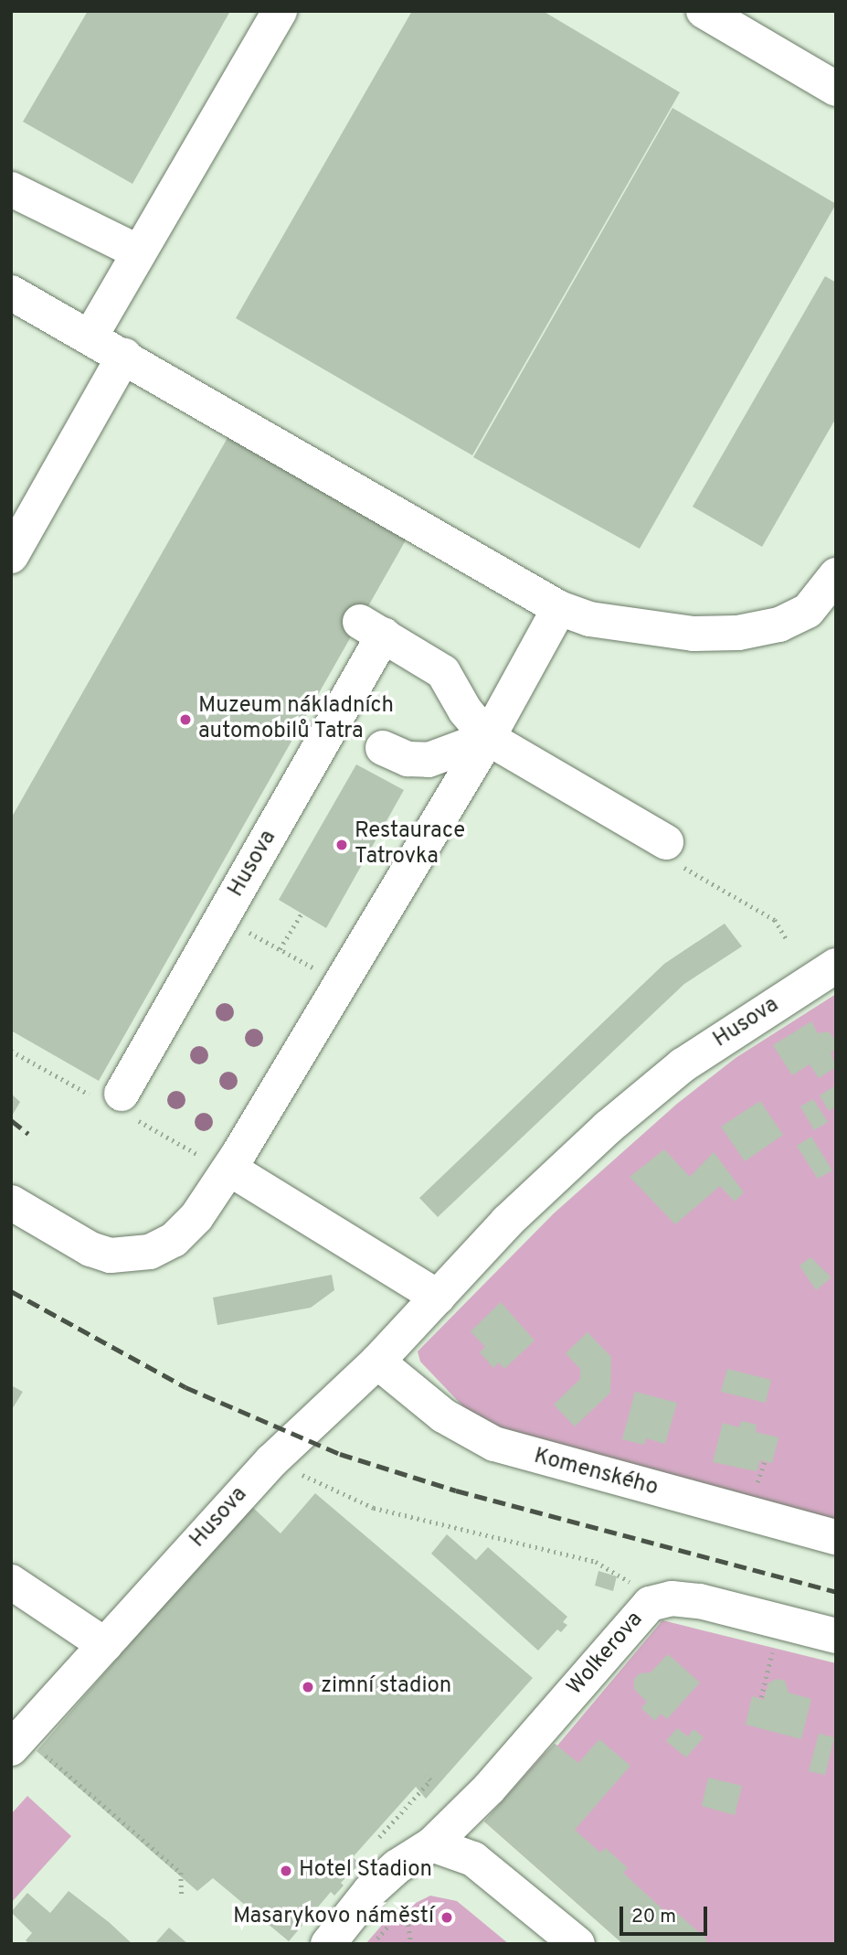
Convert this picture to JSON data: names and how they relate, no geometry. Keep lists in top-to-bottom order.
{
  "streets": {
    "street": ["Husova", "Komenského", "Wolkerova"]
  },
  "crossings": [
    ["Husova", "Komenského"]
  ],
  "places": [
    "Muzeum nákladních automobilů Tatra",
    "Restaurace Tatrovka",
    "zimní stadion",
    "Hotel Stadion",
    "Masarykovo náměstí"
  ],
  "scale_bar": "20 m"
}
